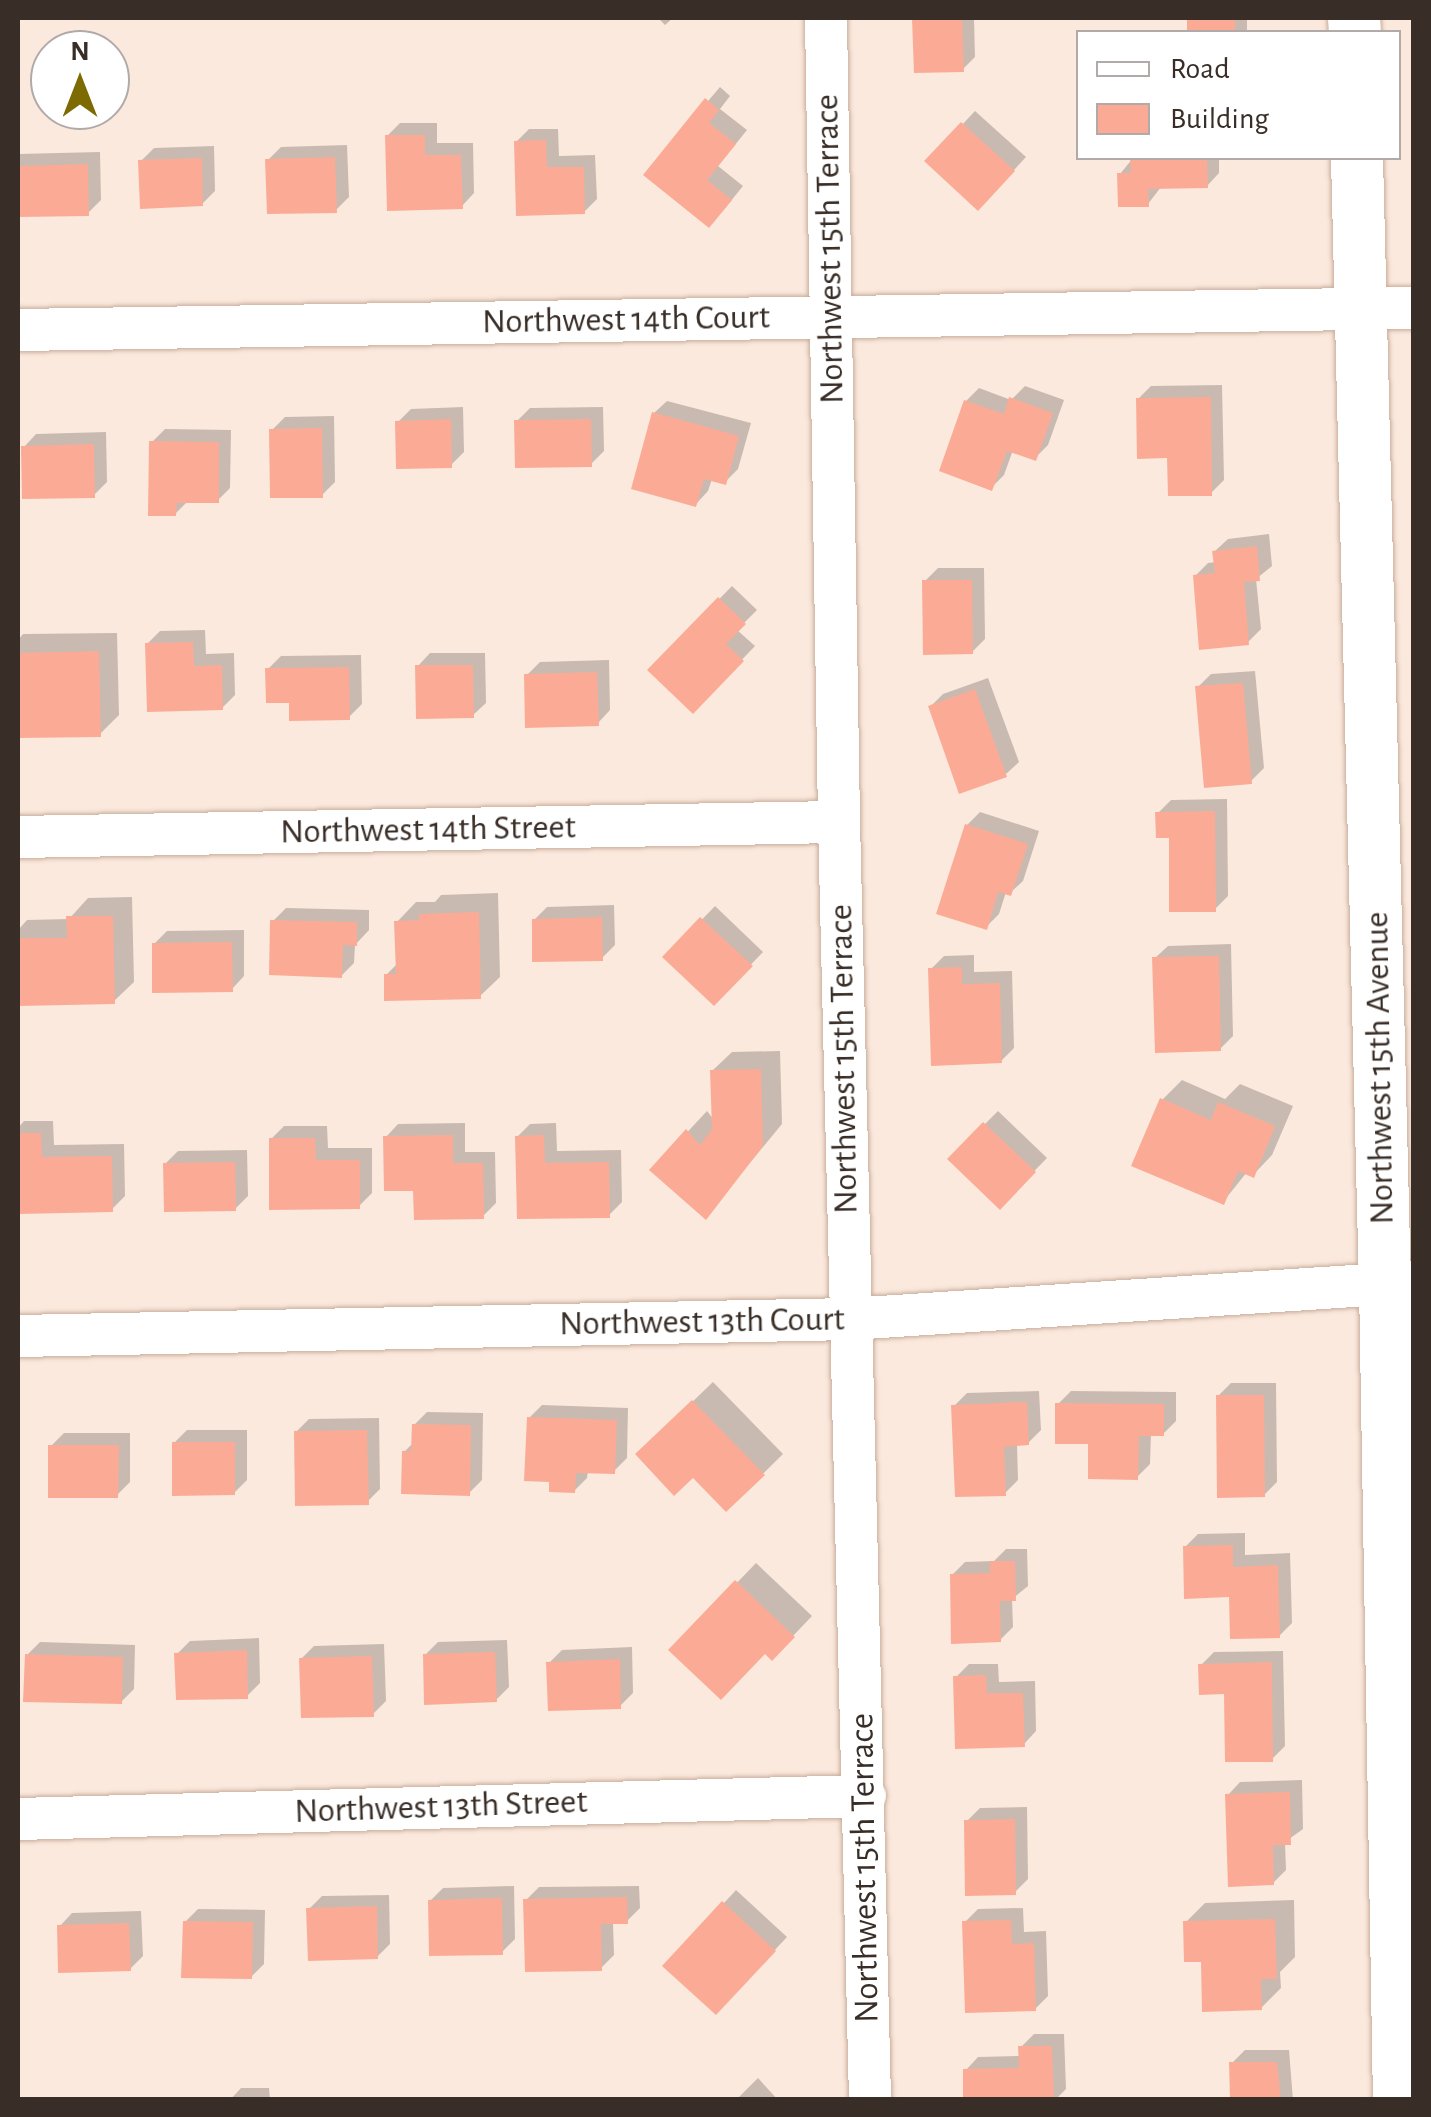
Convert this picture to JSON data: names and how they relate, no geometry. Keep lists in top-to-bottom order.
{
  "streets": {
    "street": [
      "Northwest 15th Terrace",
      "Northwest 14th Court",
      "Northwest 14th Street",
      "Northwest 15th Avenue",
      "Northwest 13th Court",
      "Northwest 13th Street"
    ]
  },
  "crossings": [
    ["Northwest 15th Terrace", "Northwest 14th Court"],
    ["Northwest 15th Terrace", "Northwest 14th Street"],
    ["Northwest 15th Terrace", "Northwest 13th Court"],
    ["Northwest 15th Terrace", "Northwest 13th Street"],
    ["Northwest 14th Court", "Northwest 15th Avenue"],
    ["Northwest 15th Avenue", "Northwest 13th Court"]
  ],
  "legend": ["Road", "Building"],
  "north": "top"
}
